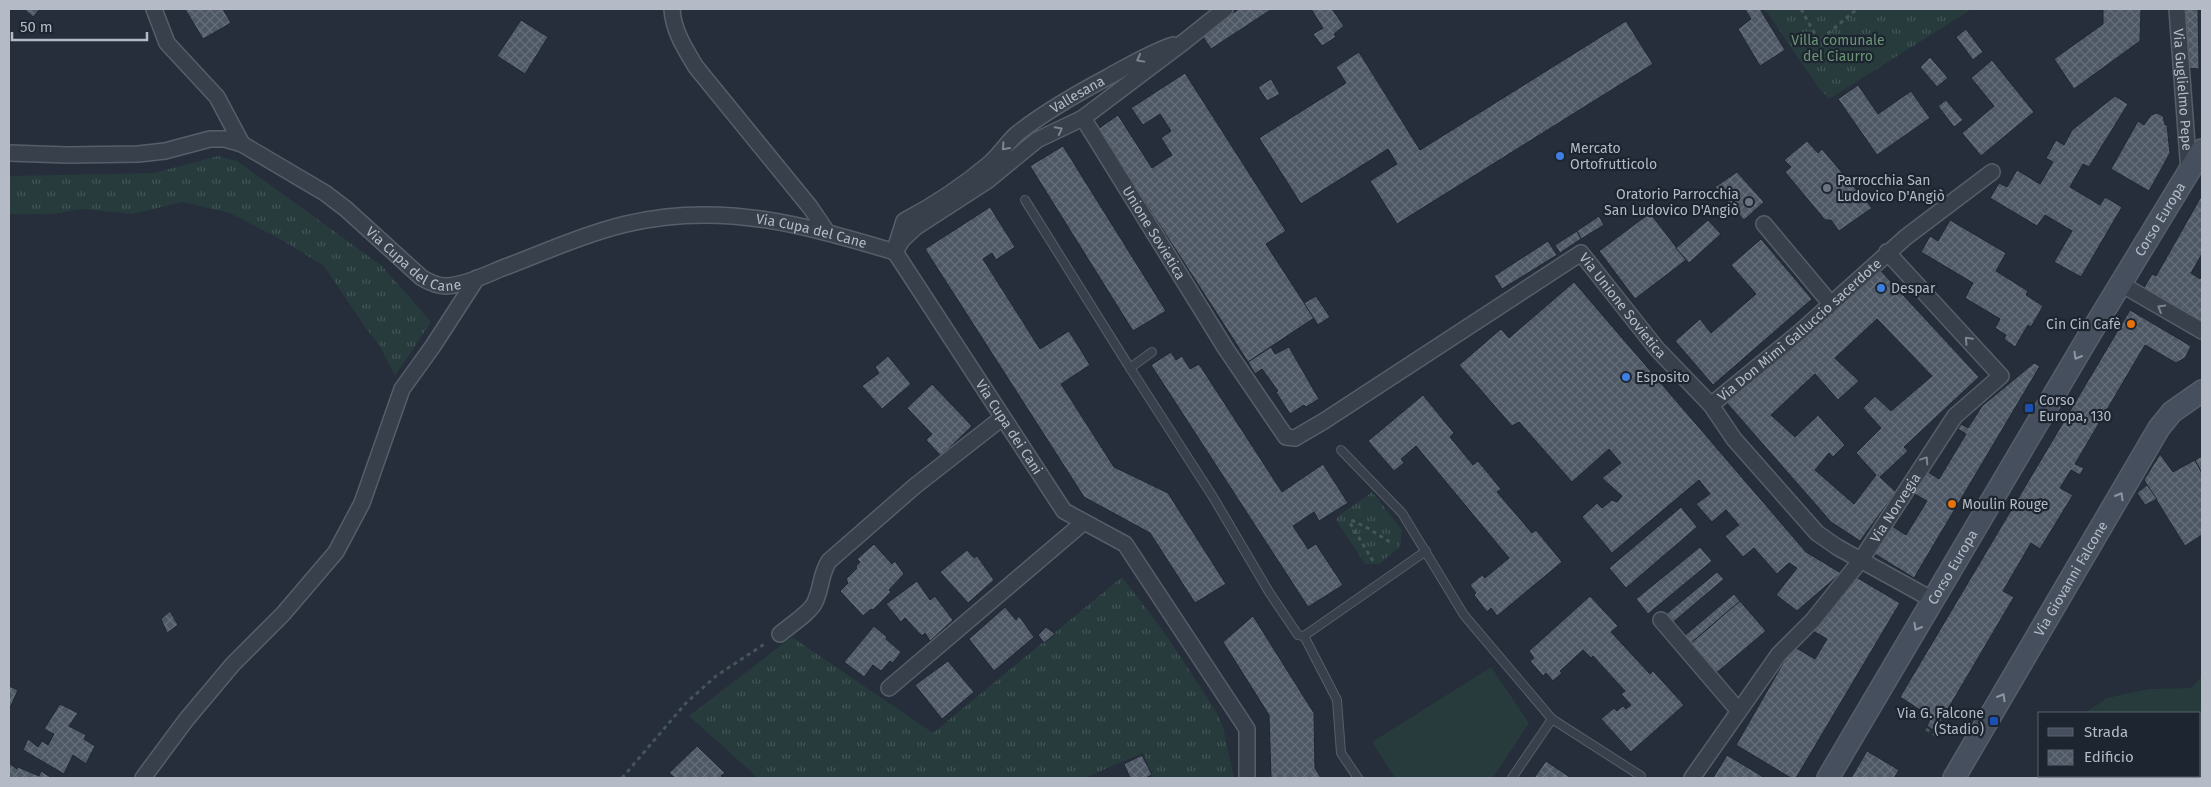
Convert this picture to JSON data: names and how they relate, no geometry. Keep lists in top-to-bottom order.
{
  "streets": {
    "main road": ["Corso Europa", "Via Giovanni Falcone"],
    "street": [
      "Via Guglielmo Pepe",
      "Vallesana",
      "Via Cupa del Cane",
      "Unione Sovietica",
      "Via Unione Sovietica",
      "Via Don Mimì Galluccio sacerdote",
      "Via Cupa dei Cani",
      "Via Norvegia"
    ]
  },
  "crossings": [
    ["Via Guglielmo Pepe", "Corso Europa"],
    ["Vallesana", "Via Cupa del Cane"],
    ["Vallesana", "Unione Sovietica"],
    ["Vallesana", "Via Cupa dei Cani"],
    ["Corso Europa", "Via Unione Sovietica"],
    ["Via Cupa del Cane", "Via Cupa dei Cani"],
    ["Unione Sovietica", "Via Unione Sovietica"],
    ["Via Unione Sovietica", "Via Don Mimì Galluccio sacerdote"],
    ["Via Unione Sovietica", "Via Norvegia"],
    ["Via Don Mimì Galluccio sacerdote", "Via Norvegia"]
  ],
  "one_way": ["Corso Europa", "Via Giovanni Falcone"],
  "parks": ["Villa comunale del Ciaurro"],
  "places": {
    "other": [
      "Mercato Ortofrutticolo",
      "Parrocchia San Ludovico D'Angiò",
      "Oratorio Parrocchia San Ludovico D'Angiò",
      "Despar",
      "Cin Cin Cafè",
      "Esposito",
      "Moulin Rouge"
    ],
    "transit": ["Corso Europa, 130", "Via G. Falcone (Stadio)"]
  },
  "legend": ["Strada", "Edificio"],
  "scale_bar": "50 m"
}
